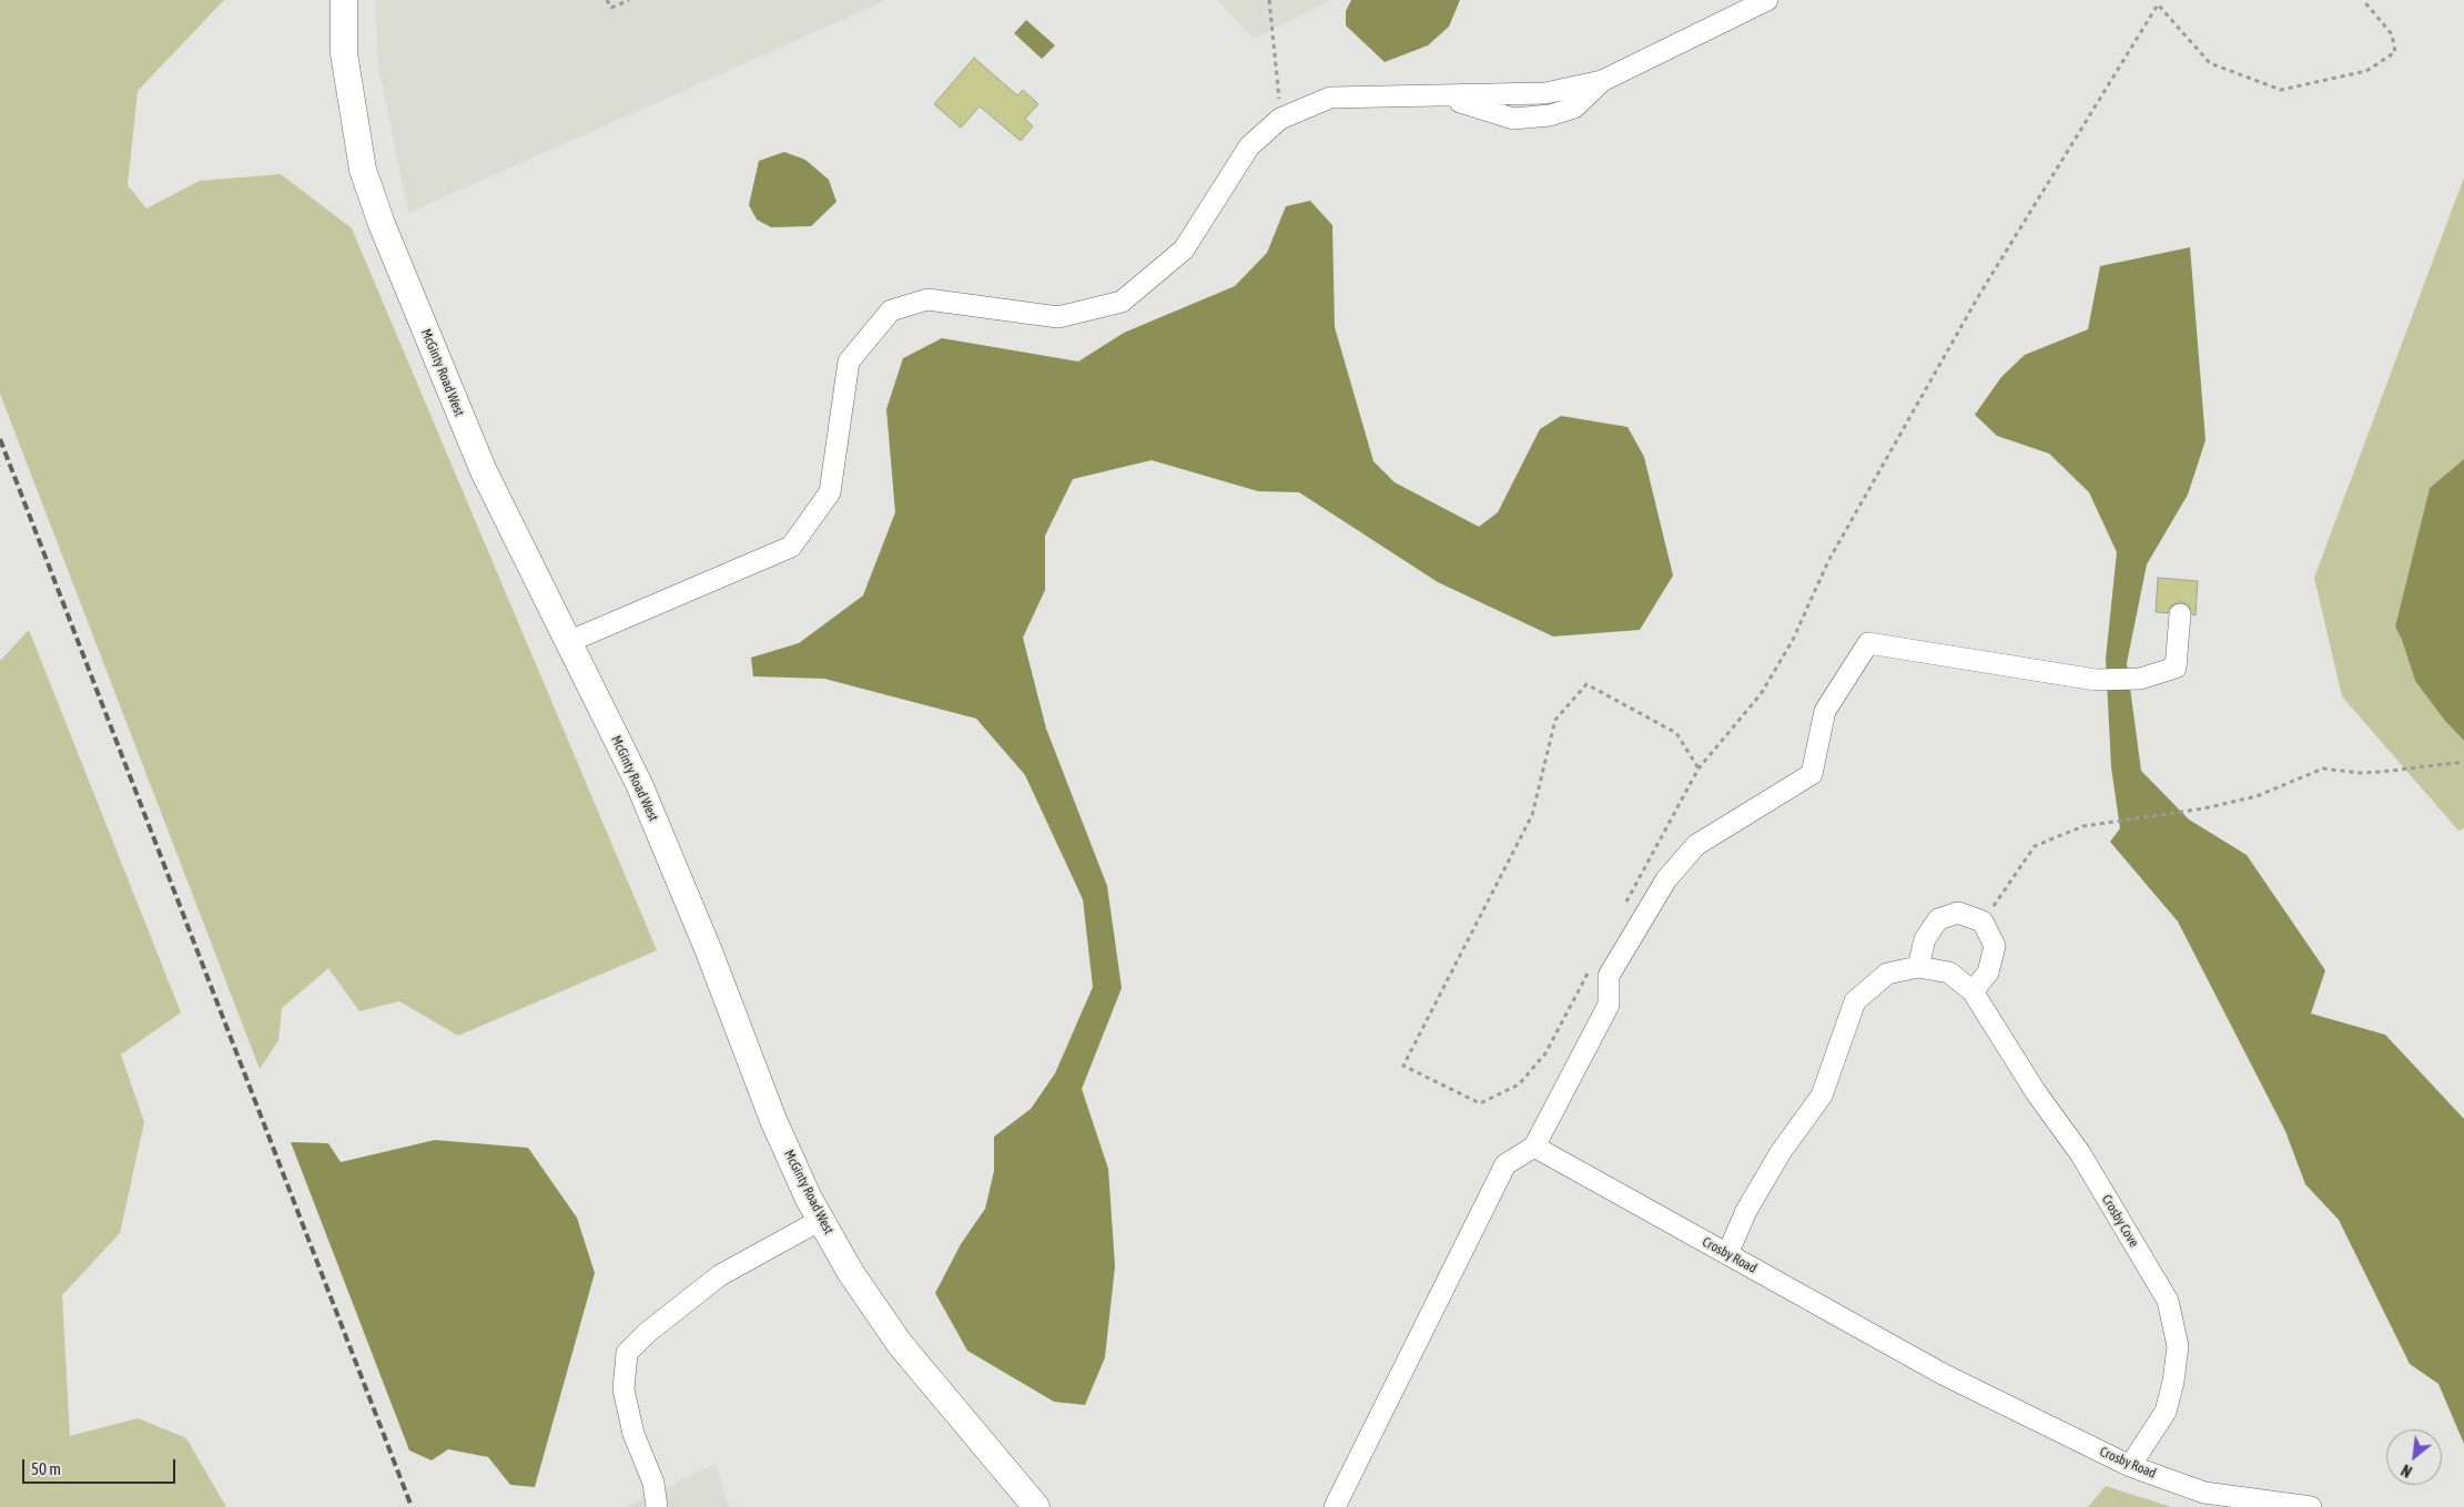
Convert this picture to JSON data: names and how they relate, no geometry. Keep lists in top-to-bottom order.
{
  "streets": {
    "main road": ["McGinty Road West"],
    "street": ["Crosby Cove", "Crosby Road"]
  },
  "crossings": [
    ["Crosby Cove", "Crosby Road"]
  ],
  "scale_bar": "50 m",
  "north": "bottom left"
}
